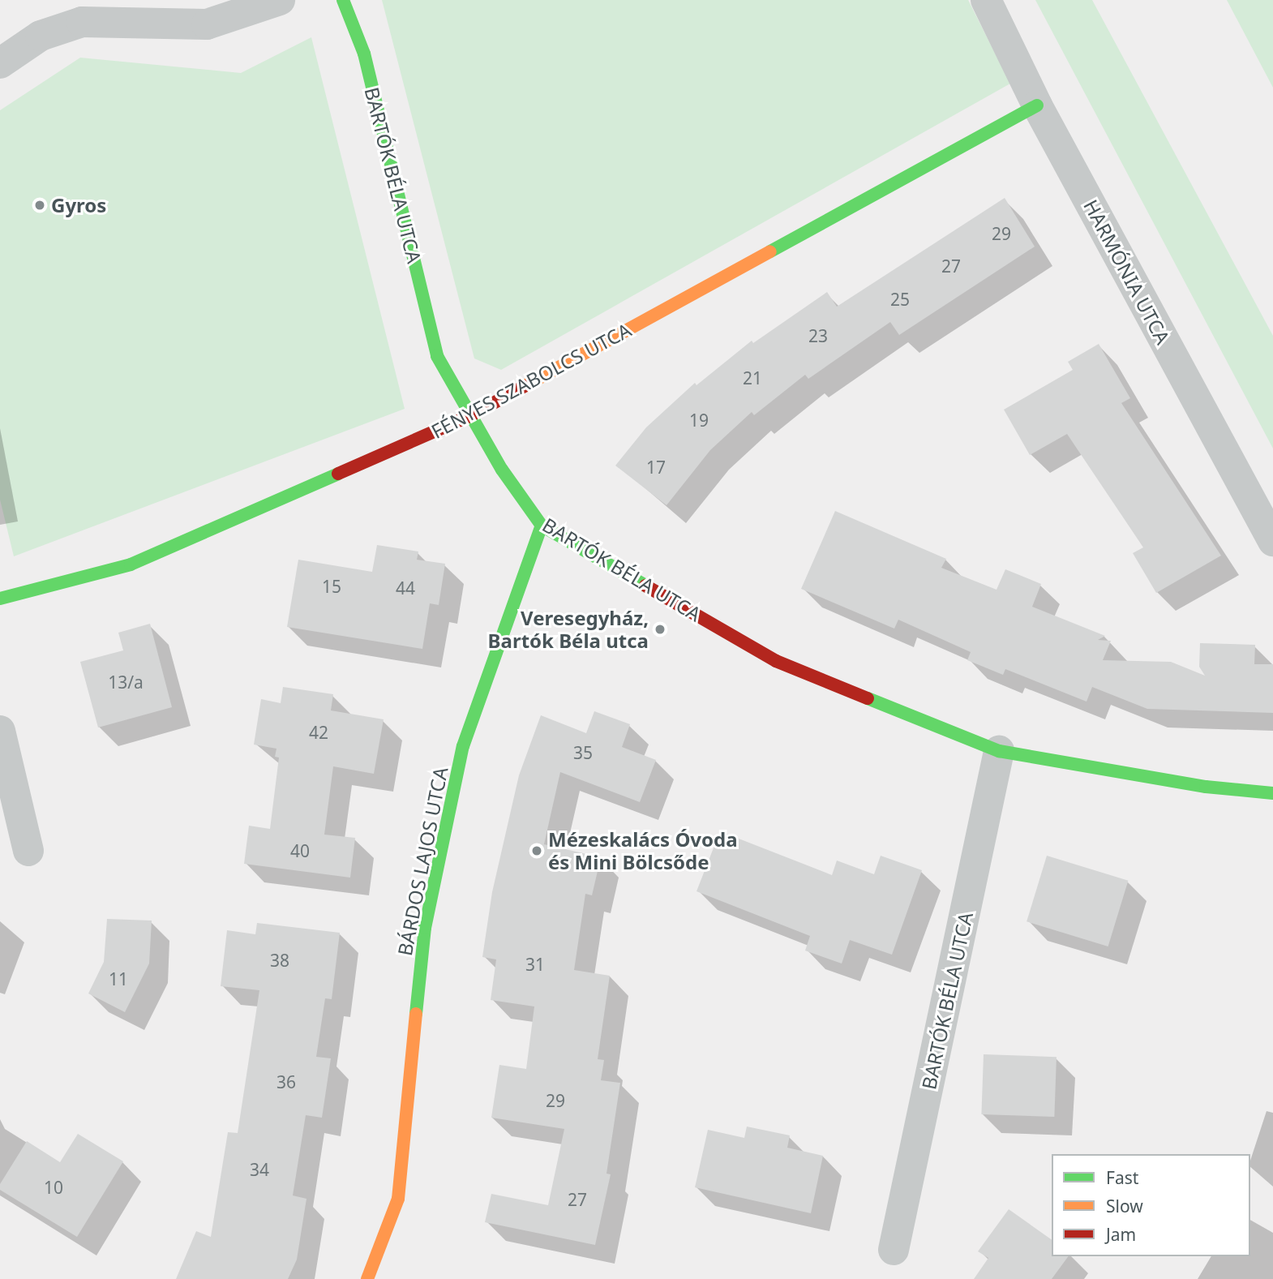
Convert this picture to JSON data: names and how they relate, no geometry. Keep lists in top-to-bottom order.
{
  "streets": {
    "street": [
      "BARTÓK BÉLA UTCA",
      "HARMÓNIA UTCA",
      "FÉNYES SZABOLCS UTCA",
      "BÁRDOS LAJOS UTCA"
    ]
  },
  "crossings": [
    ["BARTÓK BÉLA UTCA", "FÉNYES SZABOLCS UTCA"],
    ["BARTÓK BÉLA UTCA", "BÁRDOS LAJOS UTCA"],
    ["HARMÓNIA UTCA", "FÉNYES SZABOLCS UTCA"]
  ],
  "places": ["Gyros", "Veresegyház, Bartók Béla utca", "Mézeskalács Óvoda és Mini Bölcsőde"],
  "house_numbers": [
    "29",
    "27",
    "25",
    "23",
    "21",
    "19",
    "17",
    "15",
    "44",
    "13/a",
    "42",
    "35",
    "40",
    "38",
    "31",
    "11",
    "36",
    "29",
    "34",
    "10",
    "27"
  ],
  "legend": ["Fast", "Slow", "Jam"]
}
